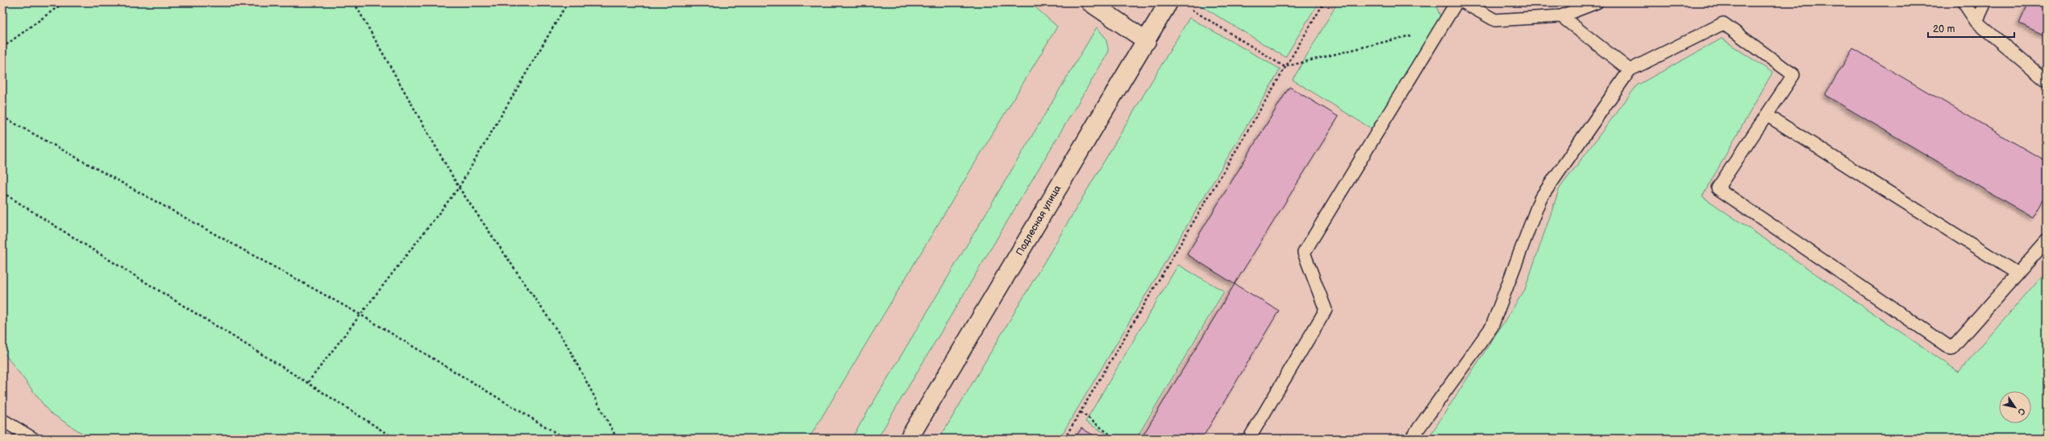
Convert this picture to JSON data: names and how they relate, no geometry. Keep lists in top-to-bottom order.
{
  "streets": {
    "main road": ["Подлесная улица"]
  },
  "scale_bar": "20 m",
  "north": "bottom right"
}
